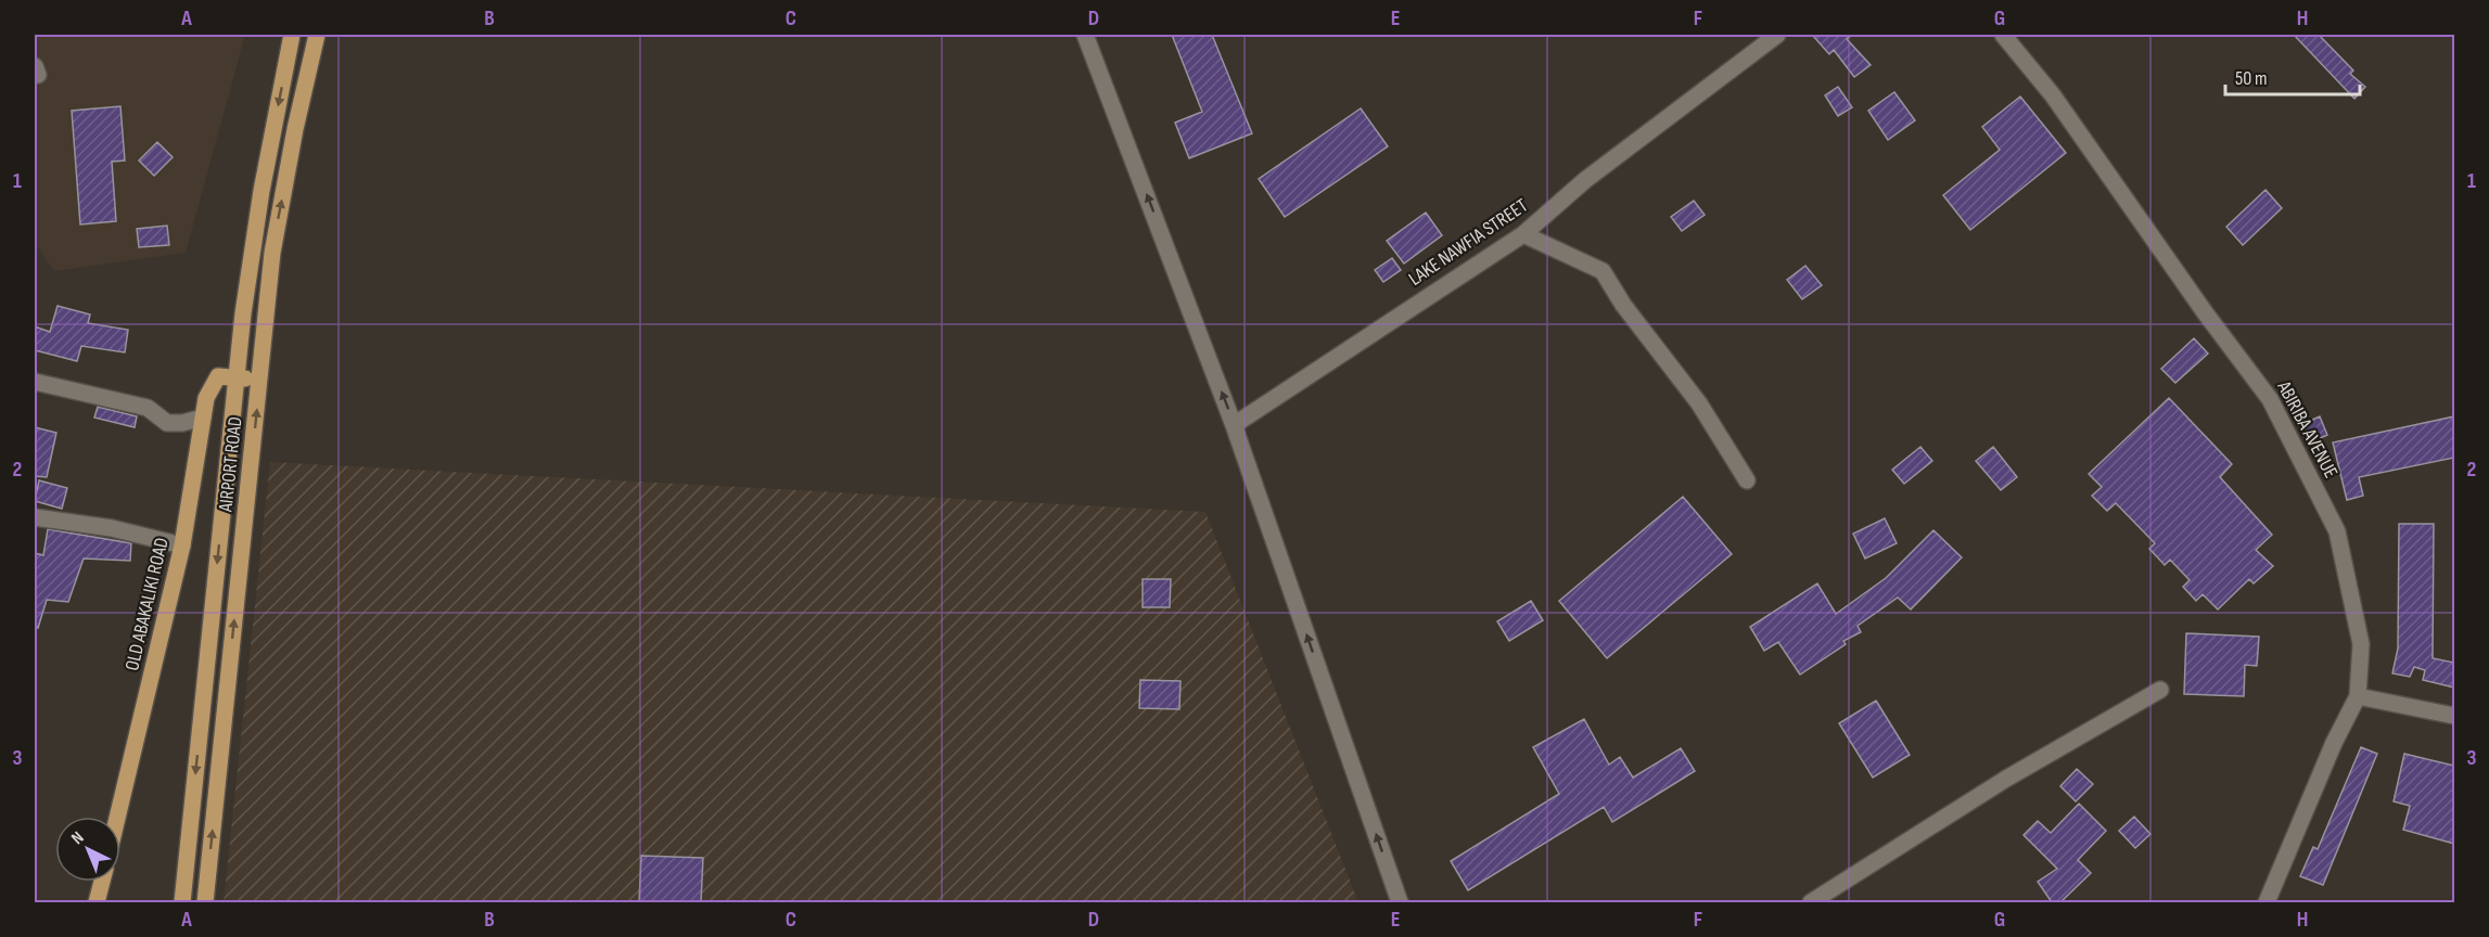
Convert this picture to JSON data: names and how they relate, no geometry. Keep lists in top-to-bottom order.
{
  "streets": {
    "main road": ["AIRPORT ROAD", "OLD ABAKALIKI ROAD"],
    "street": ["LAKE NAWFIA STREET", "ABIRIBA AVENUE"]
  },
  "crossings": [
    ["AIRPORT ROAD", "OLD ABAKALIKI ROAD"]
  ],
  "scale_bar": "50 m",
  "north": "top left",
  "grid": {
    "columns": [
      "A",
      "B",
      "C",
      "D",
      "E",
      "F",
      "G",
      "H"
    ],
    "rows": ["1", "2", "3"]
  }
}
